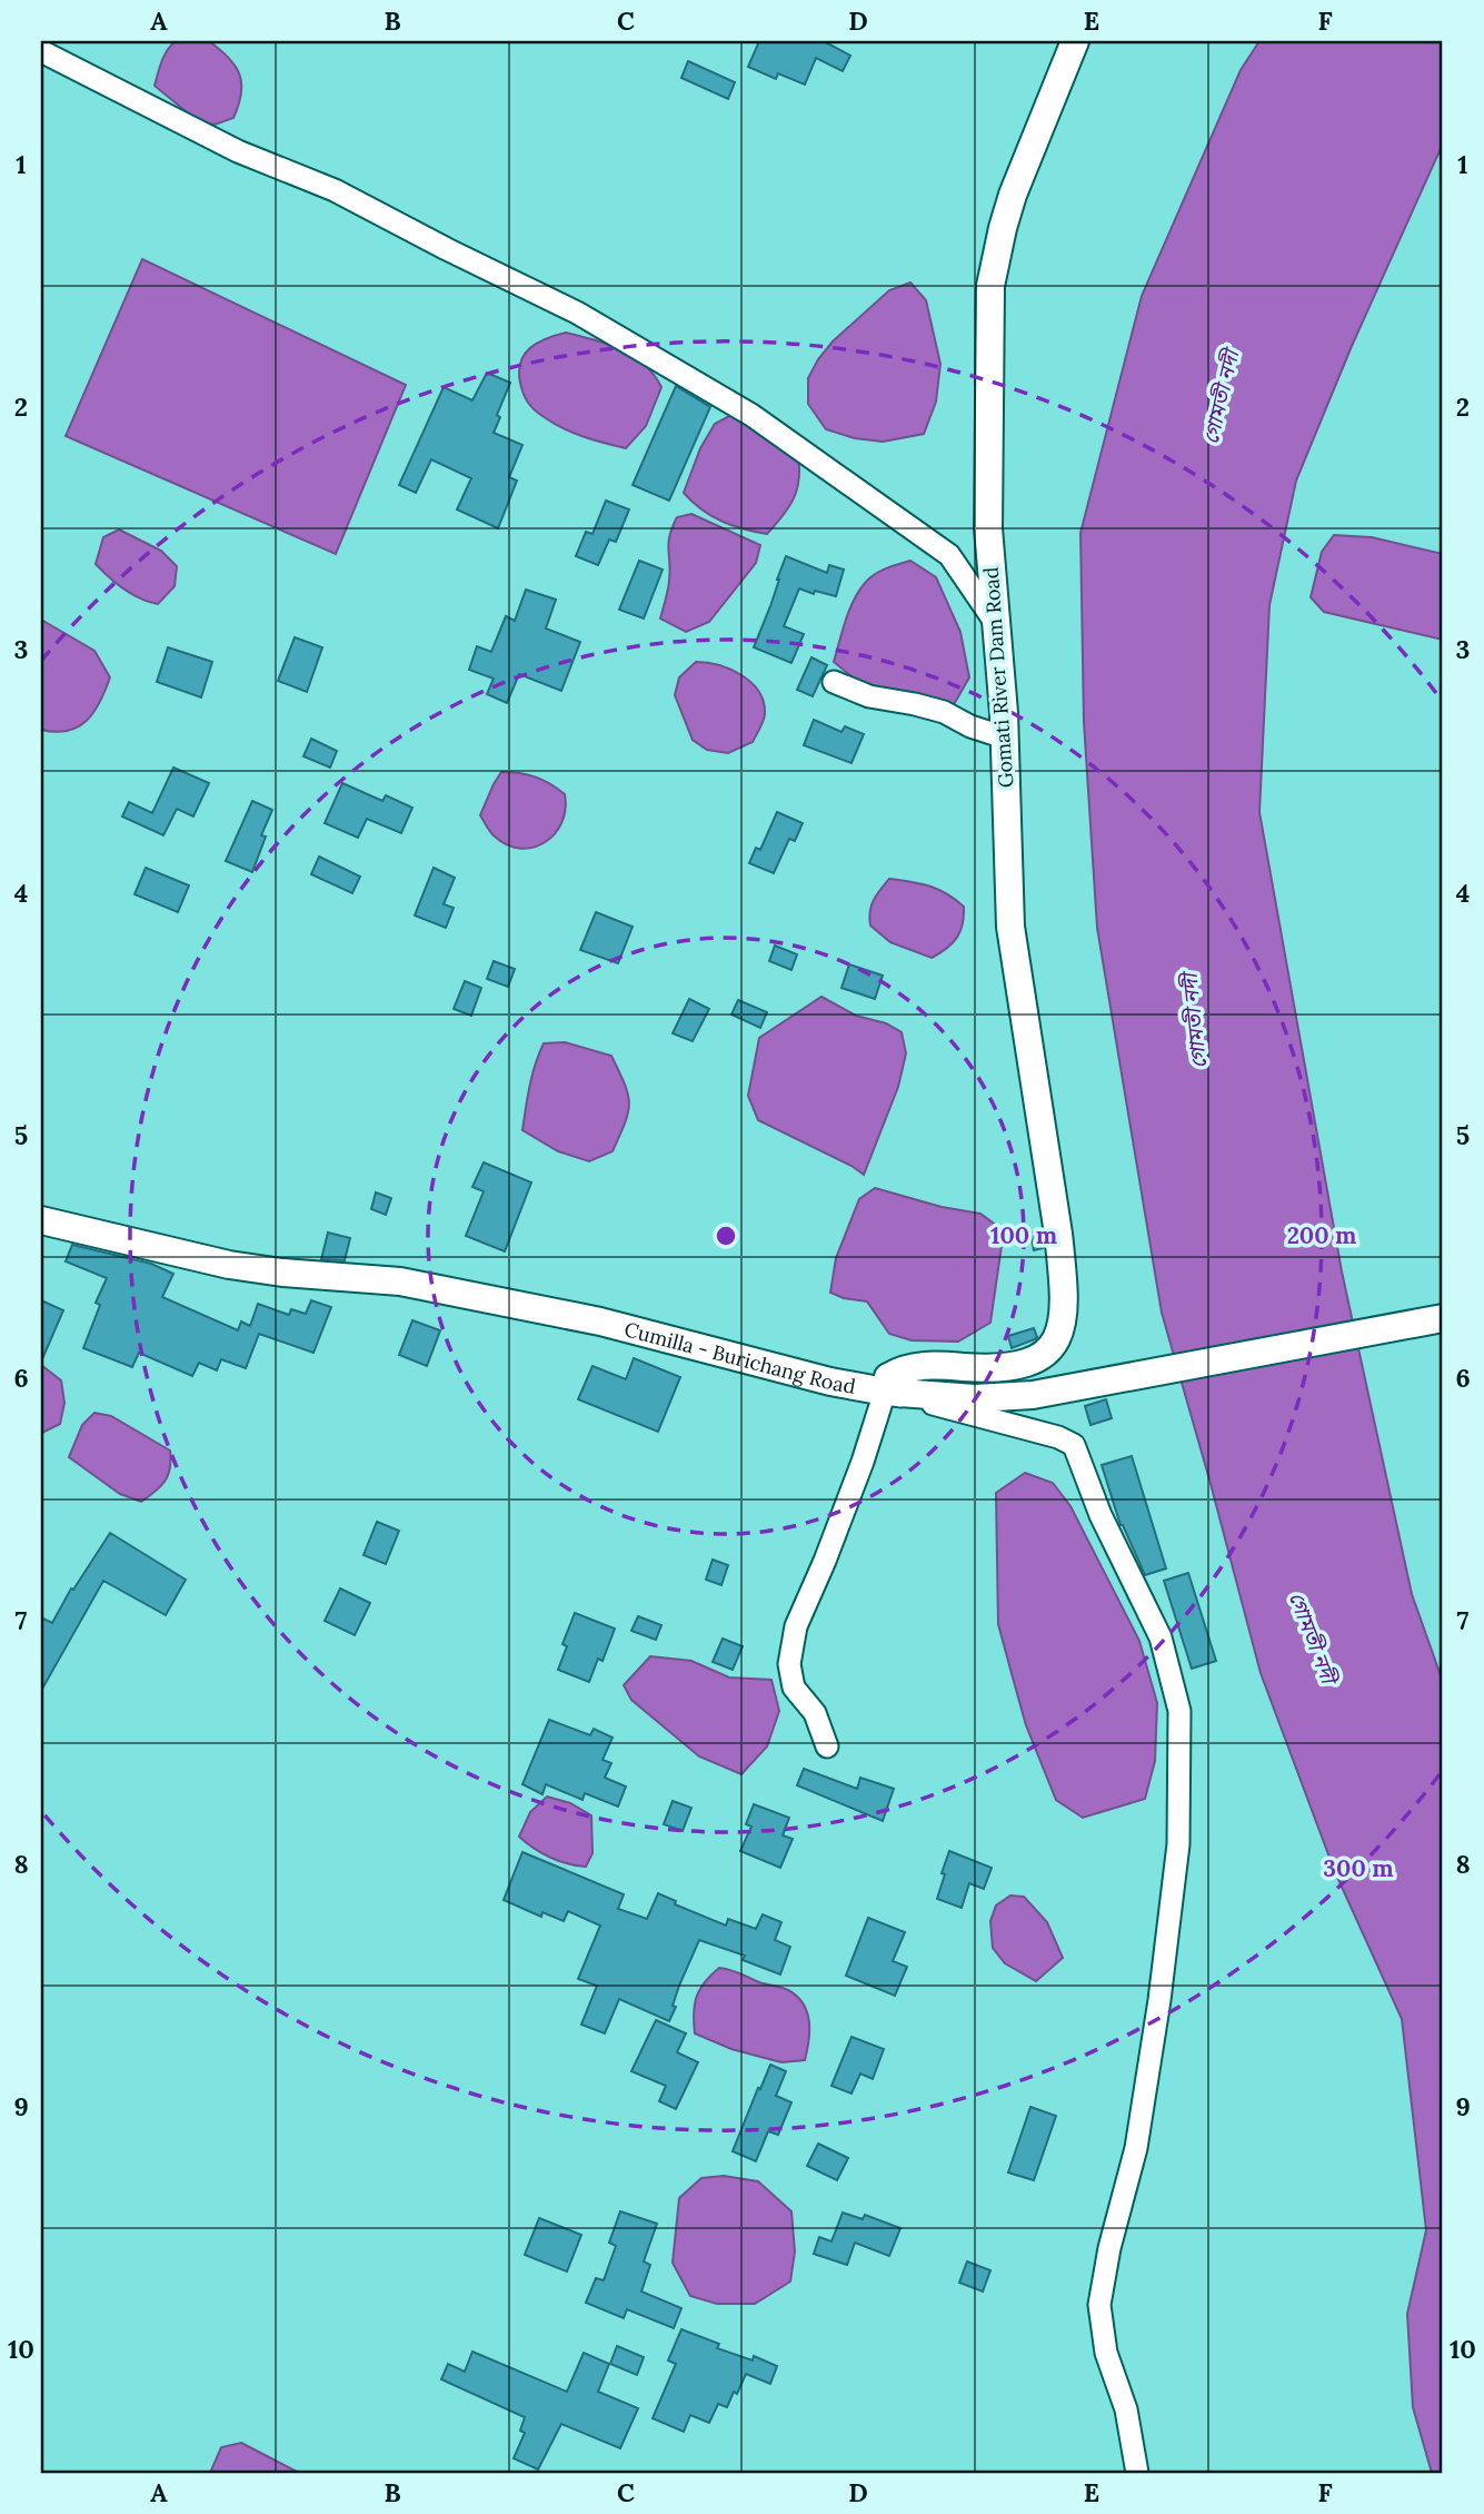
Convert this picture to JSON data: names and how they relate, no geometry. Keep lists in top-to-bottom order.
{
  "streets": {
    "main road": ["Gomati River Dam Road", "Cumilla - Burichang Road"]
  },
  "crossings": [
    ["Gomati River Dam Road", "Cumilla - Burichang Road"]
  ],
  "water": ["গোমতী নদী"],
  "grid": {
    "columns": [
      "A",
      "B",
      "C",
      "D",
      "E",
      "F"
    ],
    "rows": [
      "1",
      "2",
      "3",
      "4",
      "5",
      "6",
      "7",
      "8",
      "9",
      "10"
    ]
  },
  "rings": ["100 m", "200 m", "300 m"]
}
